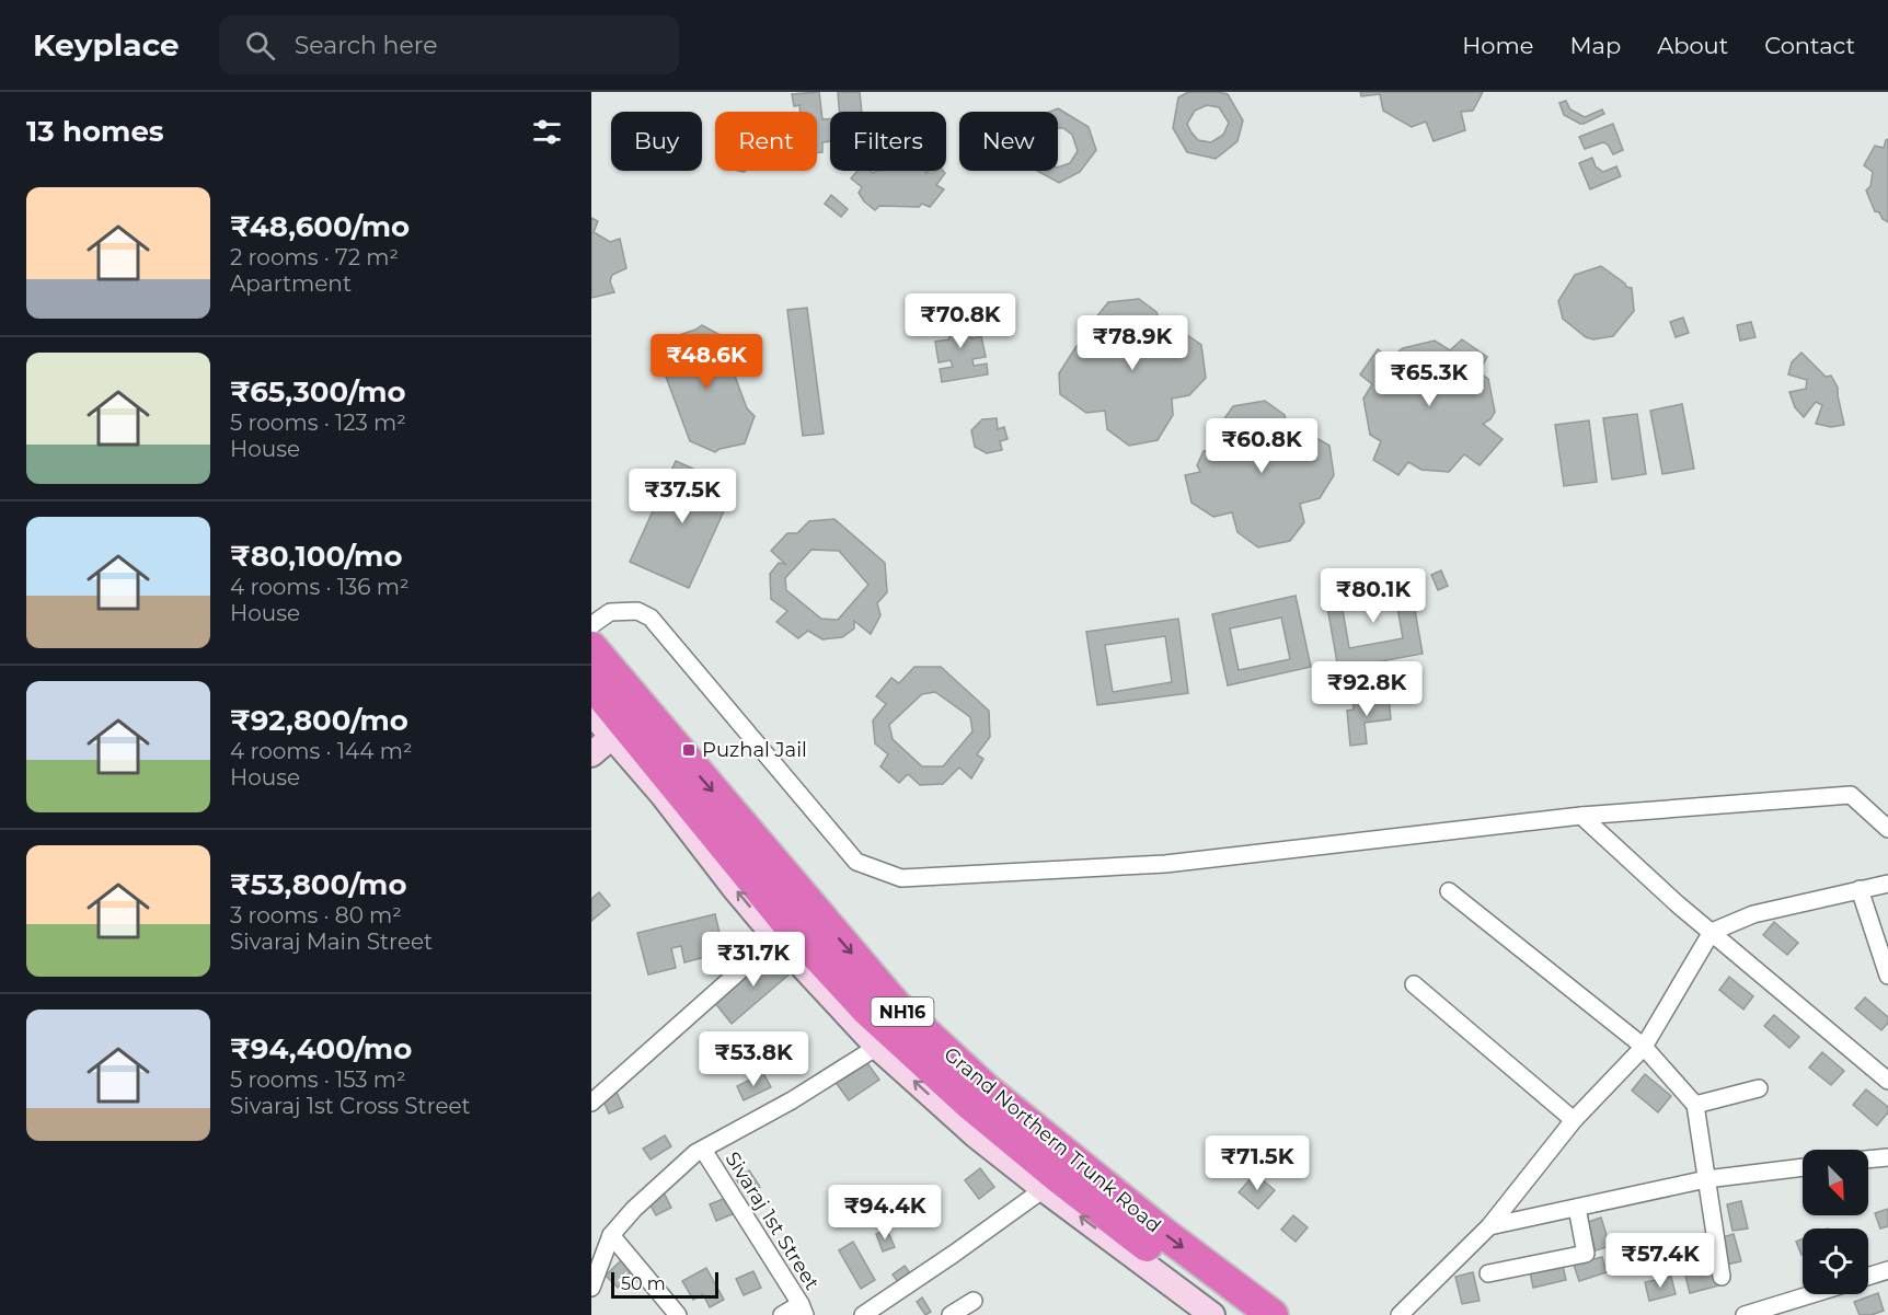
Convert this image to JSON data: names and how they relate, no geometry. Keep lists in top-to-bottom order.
{
  "streets": {
    "highway": ["NH16", "Grand Northern Trunk Road"],
    "street": ["Sivaraj 1st Street"]
  },
  "places": {
    "transit": ["Puzhal Jail"]
  },
  "scale_bar": "50 m",
  "north": "bottom right",
  "page": {
    "header": "Keyplace",
    "search": "Search here",
    "nav": [
      "Home",
      "Map",
      "About",
      "Contact"
    ],
    "heading": "13 homes",
    "chip": [
      "Buy",
      "Rent",
      "Filters",
      "New"
    ],
    "list": [
      {
        "name": "₹48,600/mo",
        "note": "2 rooms · 72 m² · Apartment"
      },
      {
        "name": "₹65,300/mo",
        "note": "5 rooms · 123 m² · House"
      },
      {
        "name": "₹80,100/mo",
        "note": "4 rooms · 136 m² · House"
      },
      {
        "name": "₹92,800/mo",
        "note": "4 rooms · 144 m² · House"
      },
      {
        "name": "₹53,800/mo",
        "note": "3 rooms · 80 m² · Sivaraj Main Street"
      },
      {
        "name": "₹94,400/mo",
        "note": "5 rooms · 153 m² · Sivaraj 1st Cross Street"
      }
    ],
    "price": [
      "₹70.8K",
      "₹78.9K",
      "₹48.6K",
      "₹65.3K",
      "₹60.8K",
      "₹37.5K",
      "₹80.1K",
      "₹92.8K",
      "₹31.7K",
      "₹53.8K",
      "₹71.5K",
      "₹94.4K",
      "₹57.4K"
    ],
    "scale": "50 m"
  }
}
